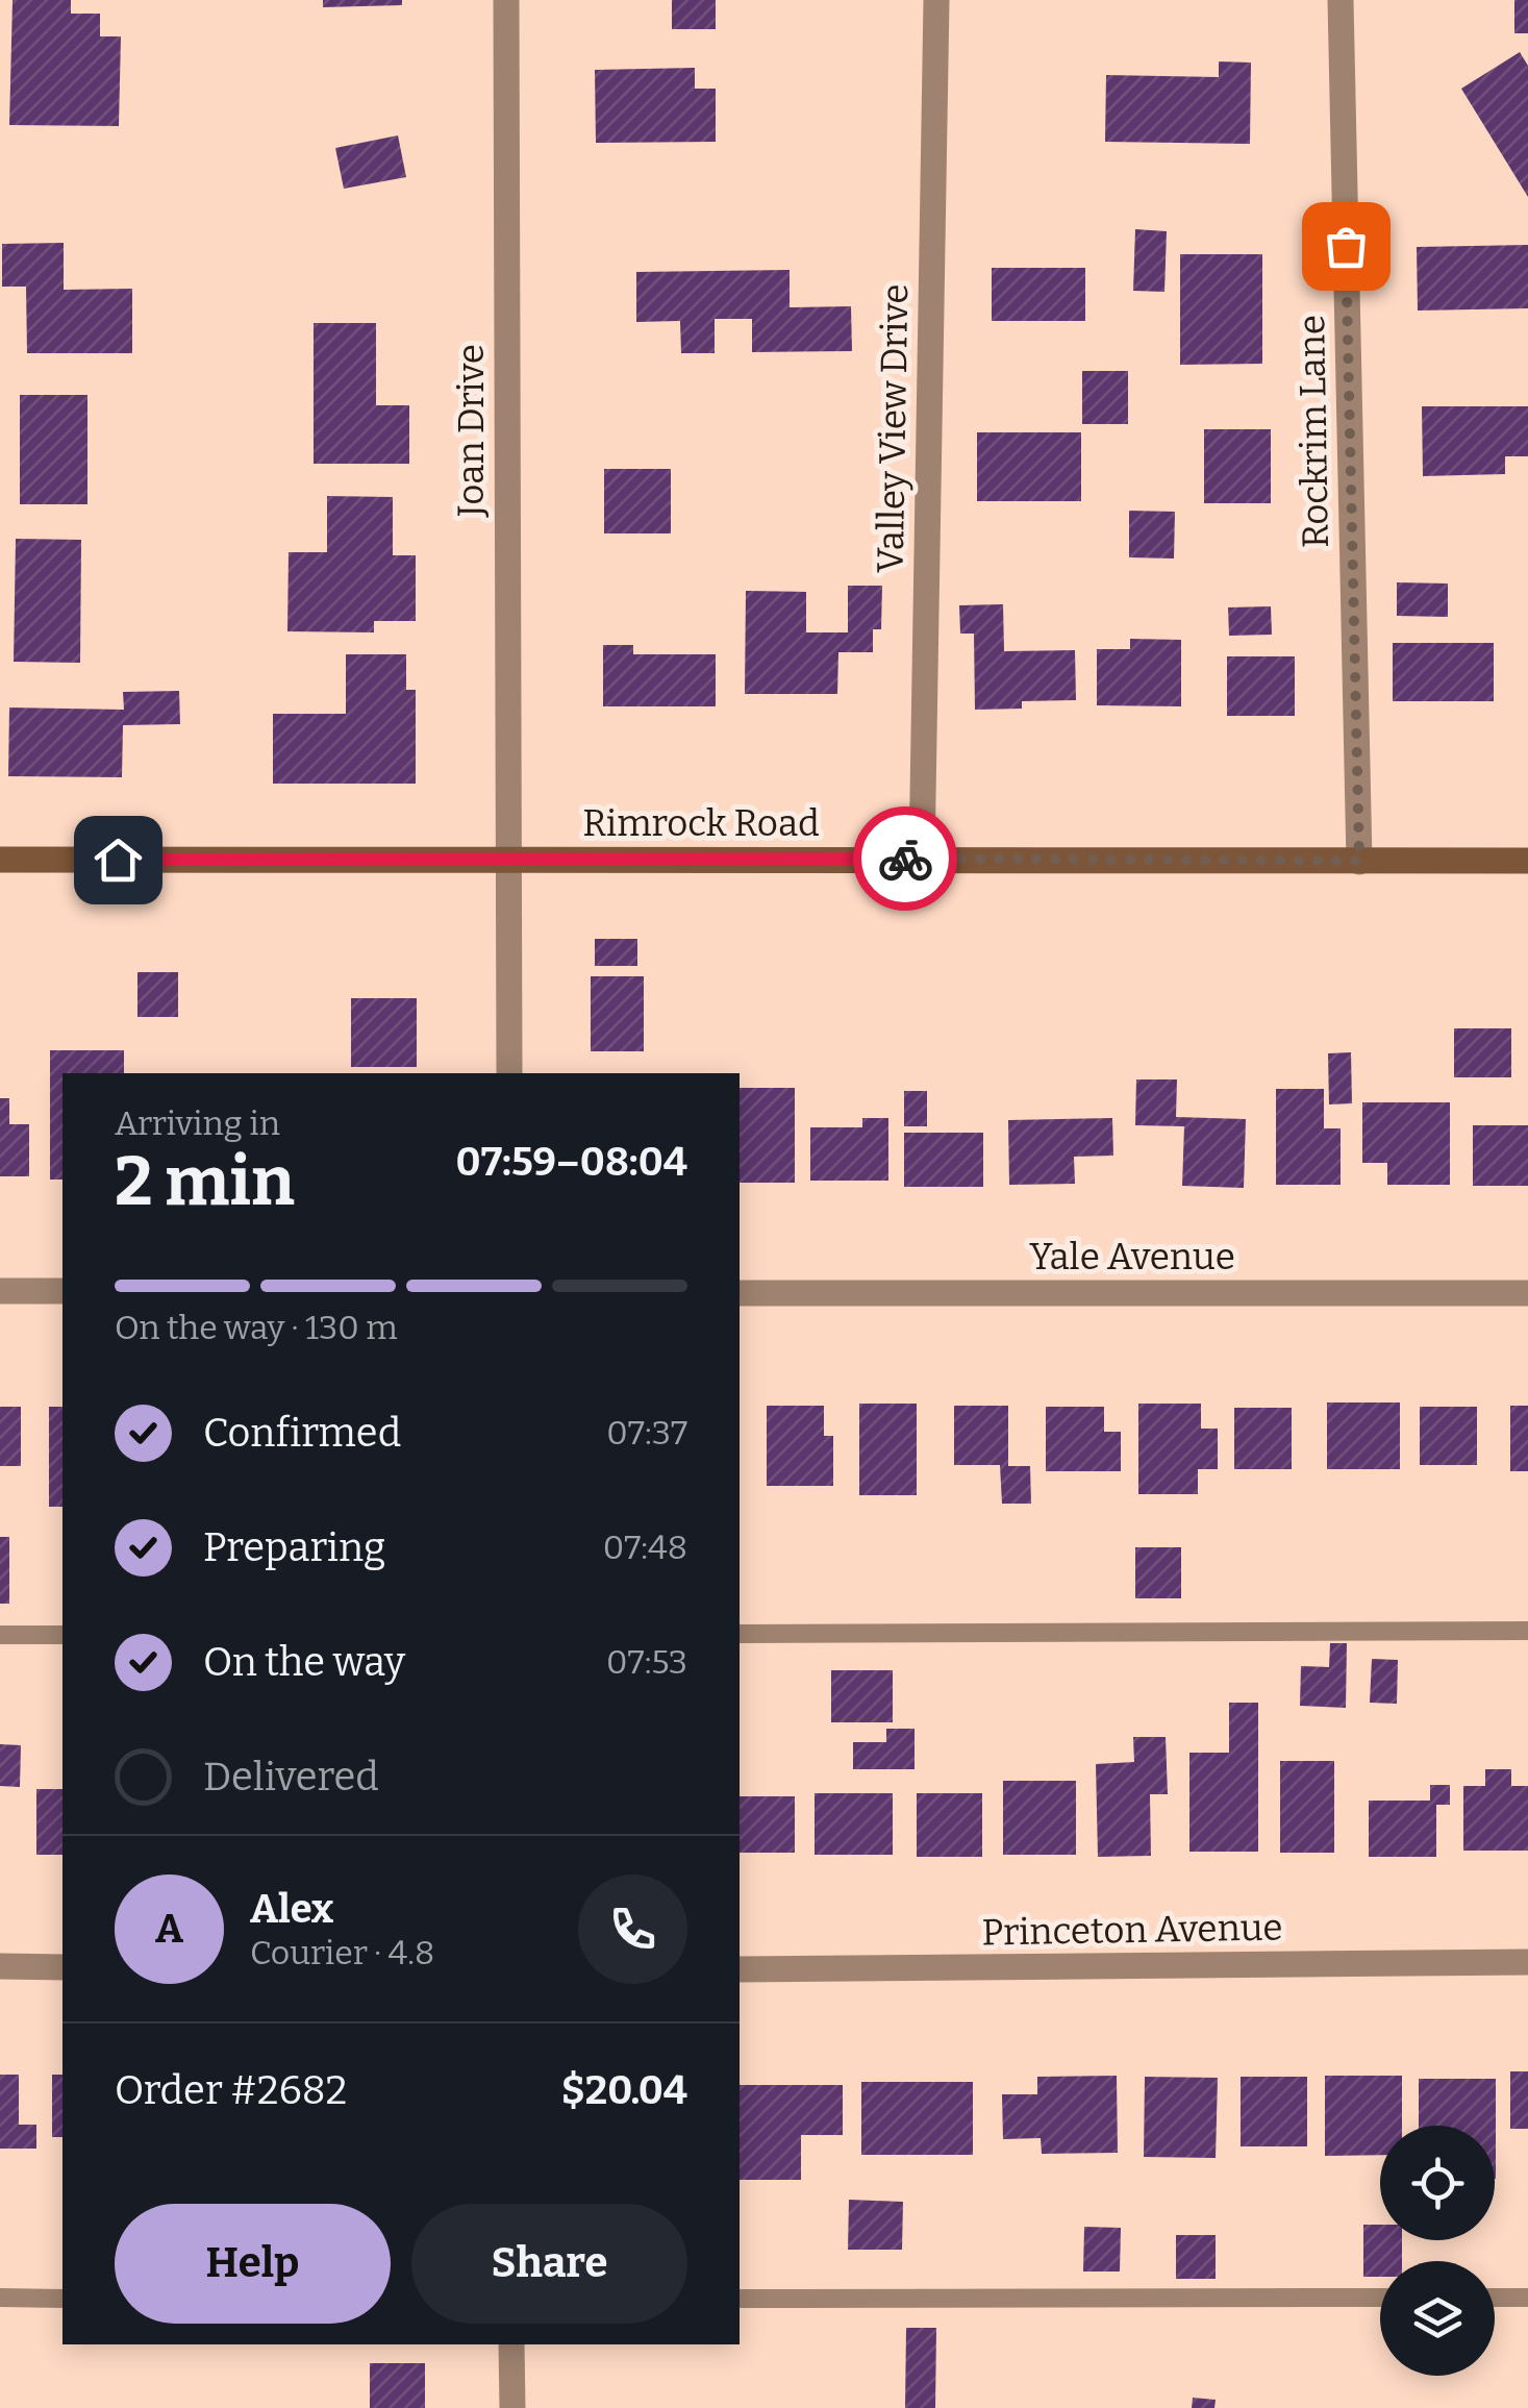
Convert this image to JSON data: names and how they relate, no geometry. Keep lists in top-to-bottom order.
{
  "streets": {
    "main road": ["Rimrock Road"],
    "street": [
      "Valley View Drive",
      "Joan Drive",
      "Rockrim Lane",
      "Yale Avenue",
      "Princeton Avenue"
    ]
  },
  "crossings": [
    ["Valley View Drive", "Rimrock Road"],
    ["Joan Drive", "Rimrock Road"],
    ["Rockrim Lane", "Rimrock Road"]
  ],
  "page": {
    "heading": ["2 min", "Arriving in", "07:59–08:04"],
    "panel": [
      "Alex",
      "Courier · 4.8",
      "Order #2682",
      "$20.04"
    ],
    "bar": "On the way · 130 m",
    "list": [
      ["Confirmed", "07:37"],
      ["Preparing", "07:48"],
      ["On the way", "07:53"],
      "Delivered"
    ],
    "round": "A",
    "buttons": ["Help", "Share"]
  }
}
